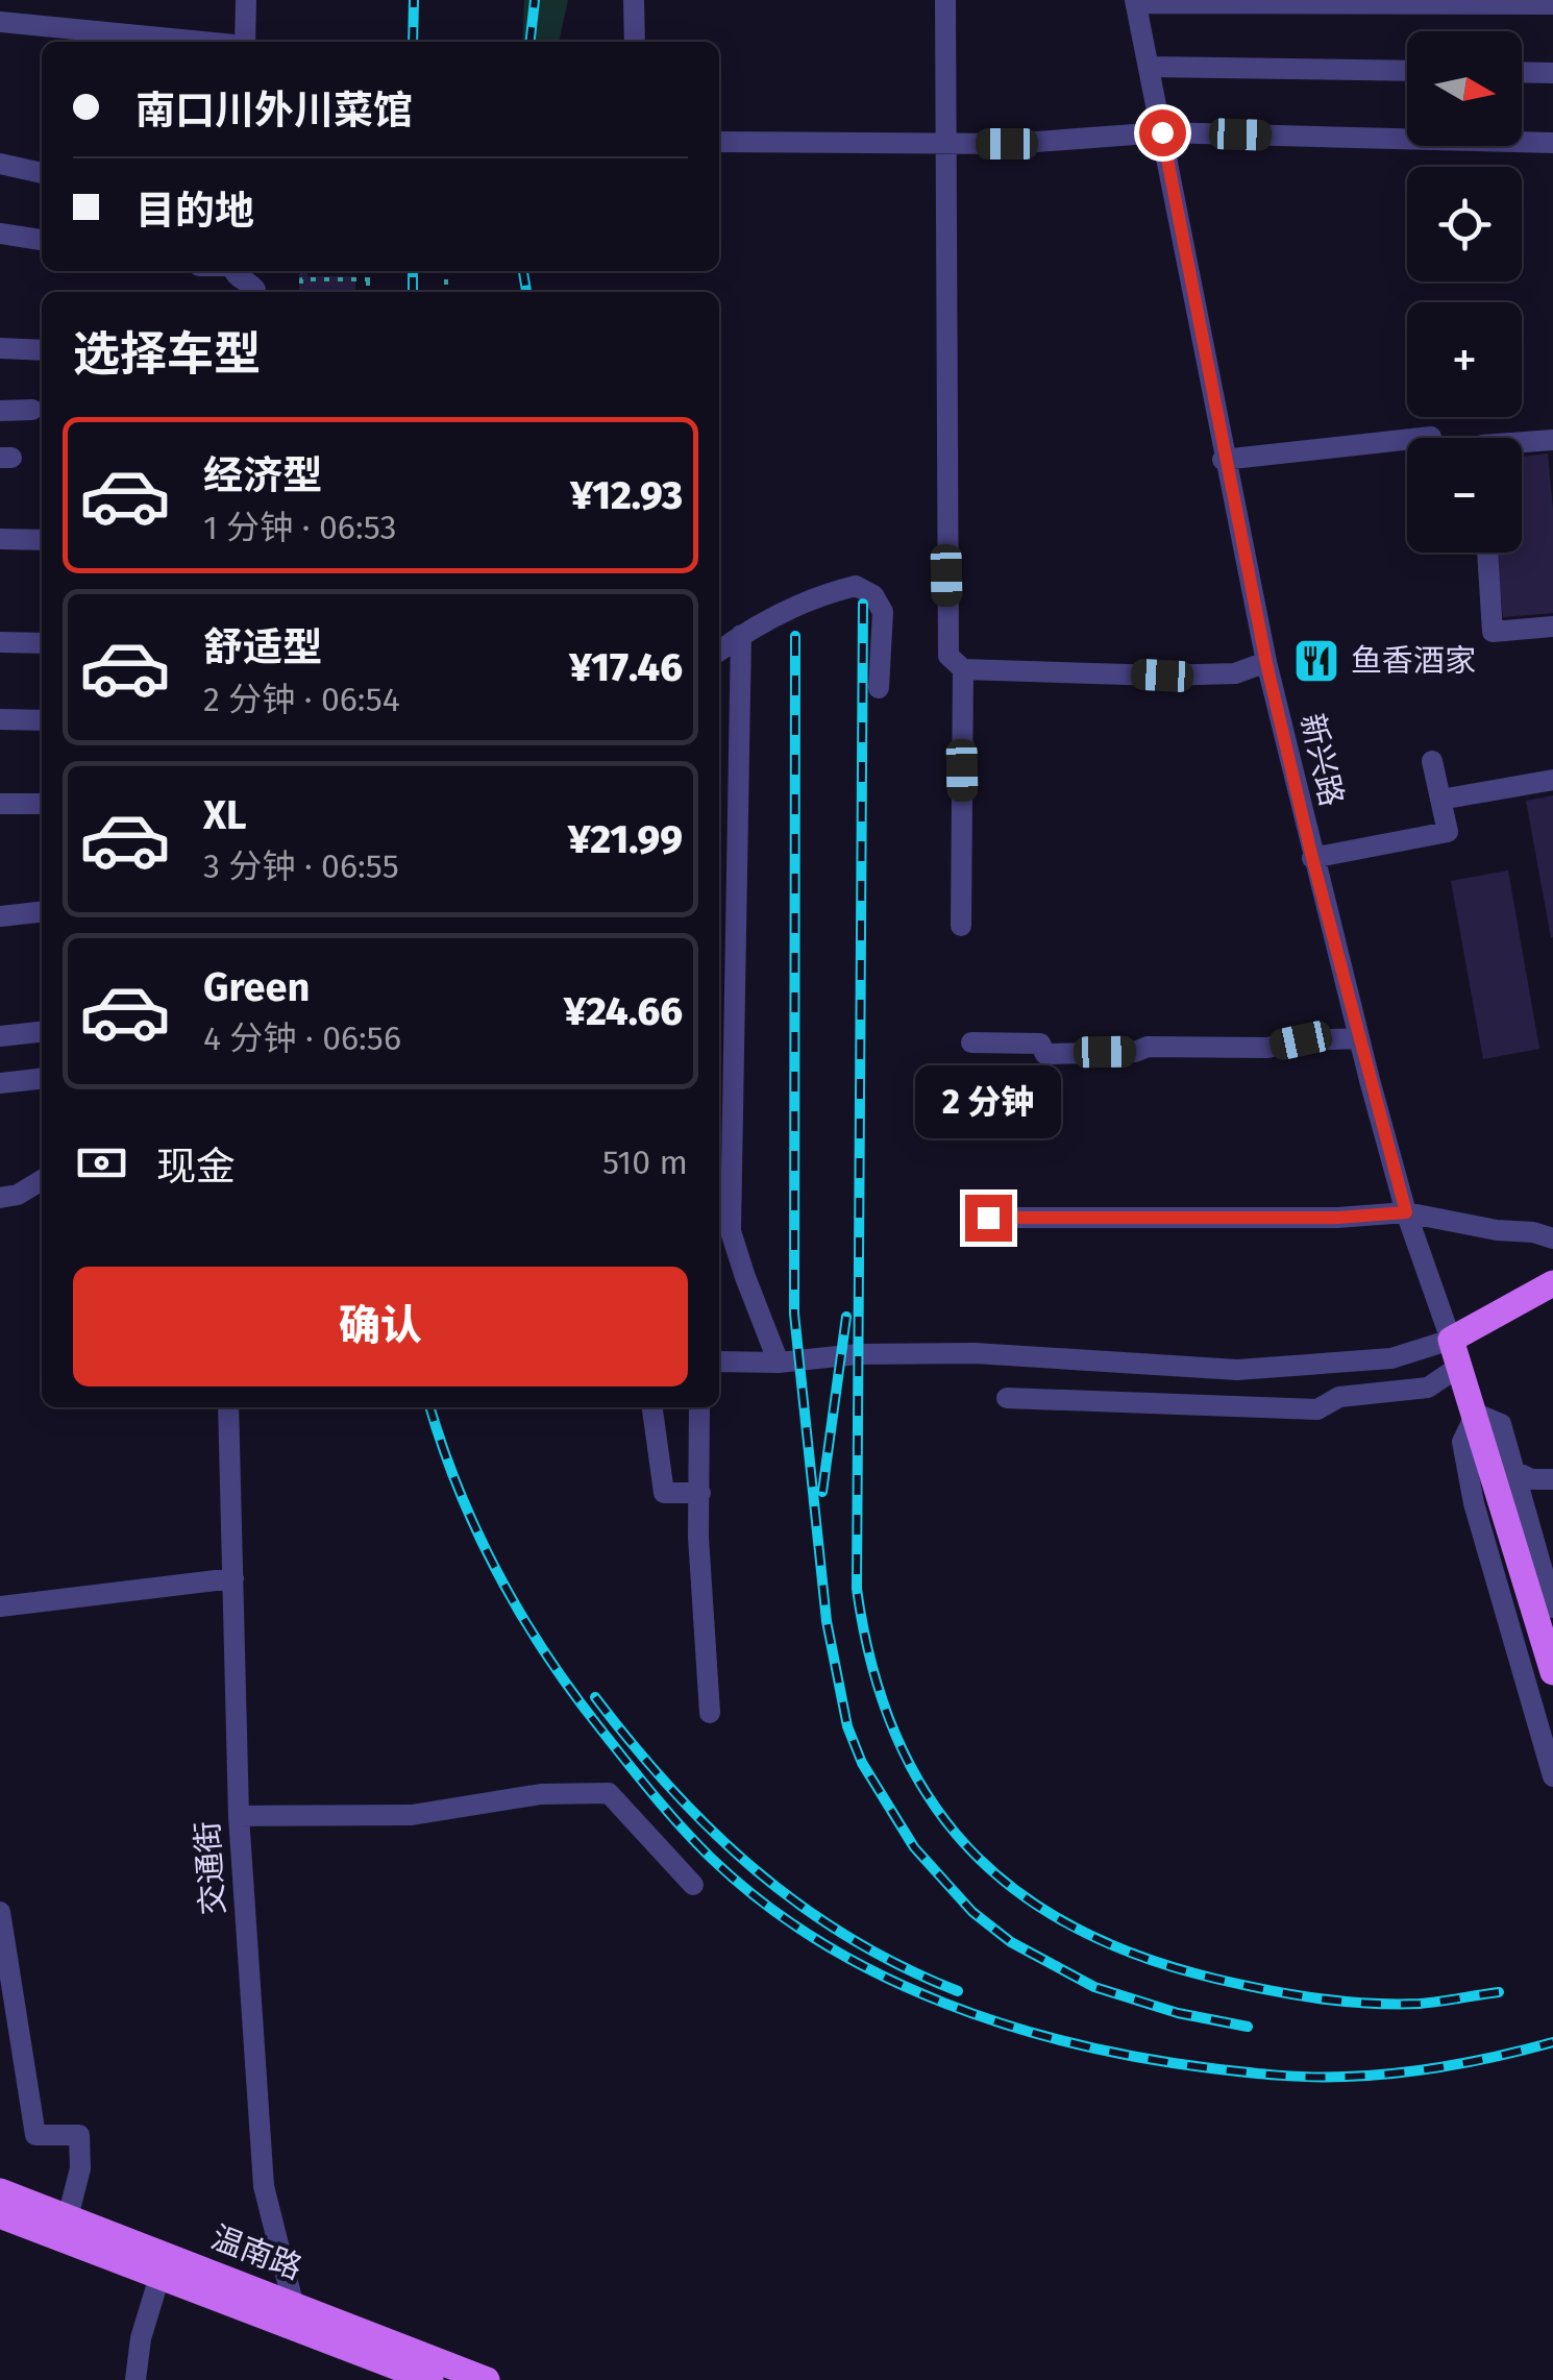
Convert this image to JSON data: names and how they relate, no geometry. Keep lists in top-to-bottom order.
{
  "streets": {
    "main road": ["温南路"],
    "street": ["新兴路", "交通街"]
  },
  "crossings": [
    ["交通街", "温南路"]
  ],
  "places": {
    "restaurant": ["鱼香酒家"]
  },
  "north": "right",
  "page": {
    "map_buttons": ["+", "−"],
    "banner": ["南口川外川菜馆", "目的地"],
    "heading": "选择车型",
    "list": [
      {
        "name": "经济型",
        "note": "1 分钟 · 06:53",
        "value": "¥12.93"
      },
      {
        "name": "舒适型",
        "note": "2 分钟 · 06:54",
        "value": "¥17.46"
      },
      {
        "name": "XL",
        "note": "3 分钟 · 06:55",
        "value": "¥21.99"
      },
      {
        "name": "Green",
        "note": "4 分钟 · 06:56",
        "value": "¥24.66"
      }
    ],
    "bubble": "2 分钟",
    "pay": ["现金", "510 m"],
    "buttons": "确认"
  }
}
